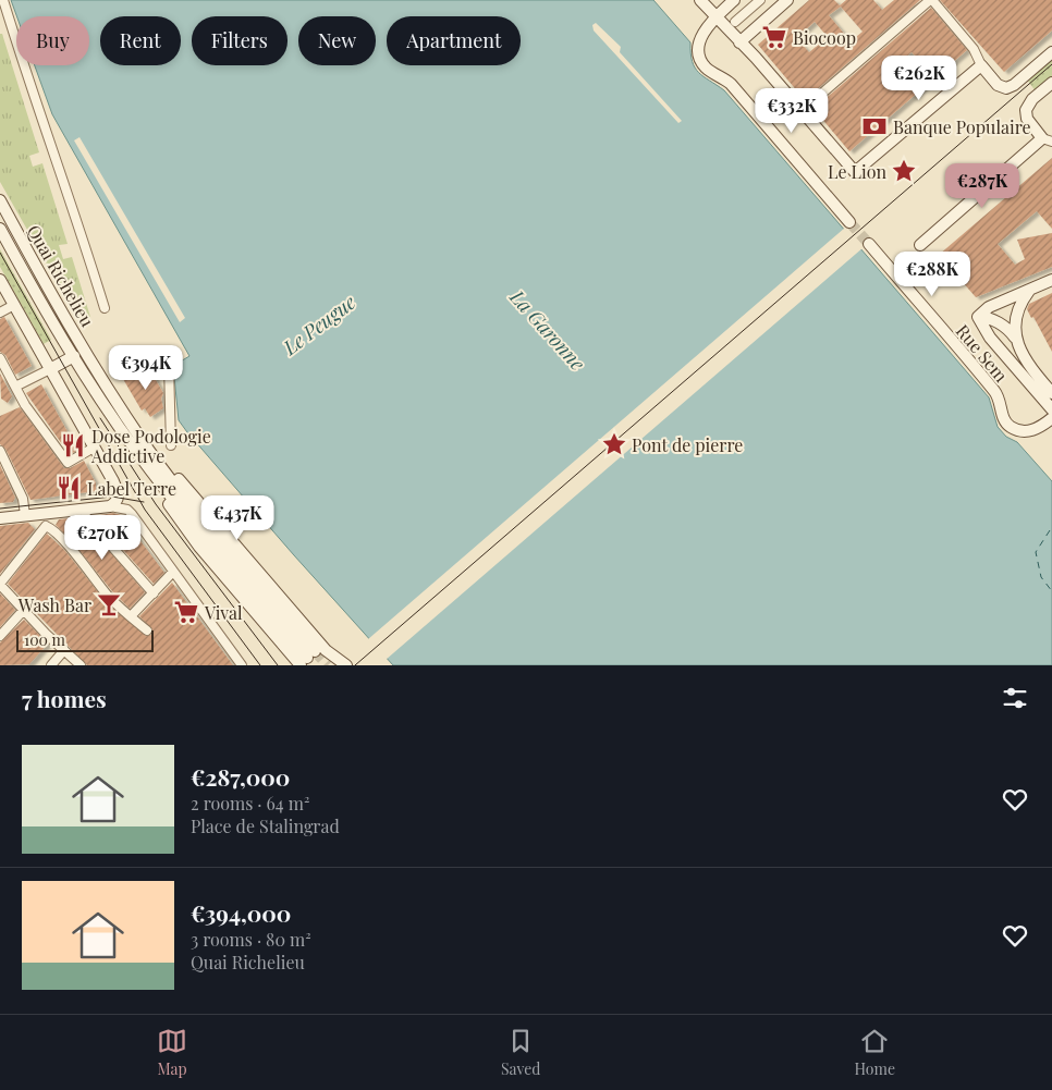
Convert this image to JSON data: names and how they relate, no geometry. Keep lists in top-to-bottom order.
{
  "streets": {
    "street": ["Quai Richelieu", "Rue Sem"]
  },
  "water": ["Le Peugue", "La Garonne"],
  "places": {
    "supermarket": ["Biocoop", "Vival"],
    "bank": ["Banque Populaire"],
    "place": ["Le Lion", "Pont de pierre"],
    "restaurant": ["Dose Podologie Addictive", "Label Terre"],
    "bar": ["Wash Bar"]
  },
  "scale_bar": "100 m",
  "page": {
    "chip": [
      "Buy",
      "Rent",
      "Filters",
      "New",
      "Apartment"
    ],
    "price": [
      "€262K",
      "€332K",
      "€287K",
      "€288K",
      "€394K",
      "€437K",
      "€270K"
    ],
    "scale": "100 m",
    "heading": "7 homes",
    "list": [
      {
        "name": "€287,000",
        "note": "2 rooms · 64 m² · Place de Stalingrad"
      },
      {
        "name": "€394,000",
        "note": "3 rooms · 80 m² · Quai Richelieu"
      }
    ],
    "tabs": ["Map", "Saved", "Home"]
  }
}
